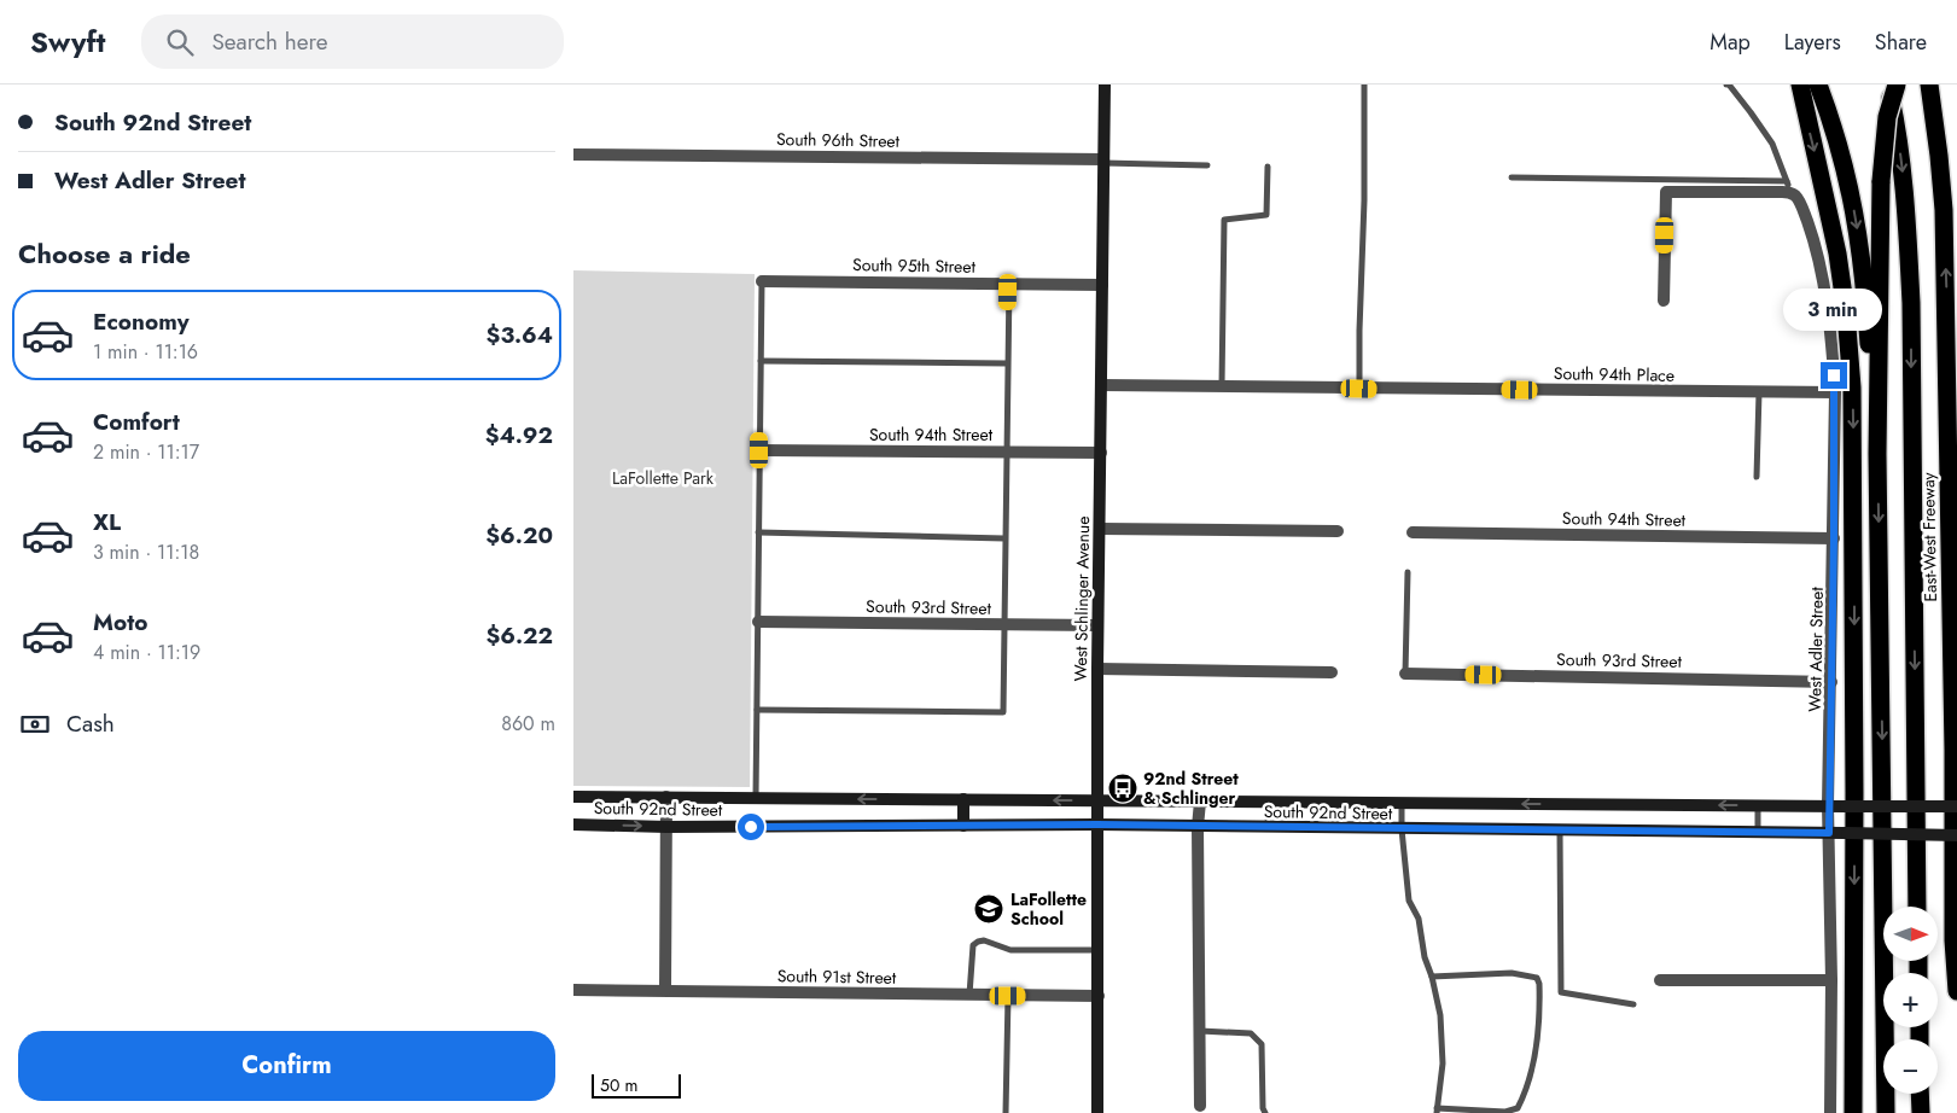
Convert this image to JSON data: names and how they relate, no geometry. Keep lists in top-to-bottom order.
{
  "streets": {
    "highway": ["East-West Freeway"],
    "street": [
      "South 96th Street",
      "South 95th Street",
      "South 94th Place",
      "South 94th Street",
      "West Schlinger Avenue",
      "South 93rd Street",
      "West Adler Street",
      "South 92nd Street",
      "South 91st Street"
    ]
  },
  "crossings": [
    ["South 96th Street", "West Schlinger Avenue"],
    ["South 95th Street", "West Schlinger Avenue"],
    ["South 94th Place", "West Schlinger Avenue"],
    ["South 94th Place", "West Adler Street"],
    ["South 94th Street", "West Schlinger Avenue"],
    ["South 94th Street", "West Adler Street"],
    ["West Schlinger Avenue", "South 93rd Street"],
    ["West Schlinger Avenue", "South 92nd Street"],
    ["West Schlinger Avenue", "South 91st Street"],
    ["South 93rd Street", "West Adler Street"],
    ["West Adler Street", "South 92nd Street"]
  ],
  "parks": ["LaFollette Park"],
  "places": {
    "bus stop": ["92nd Street & Schlinger"],
    "school or university": ["LaFollette School"]
  },
  "scale_bar": "50 m",
  "north": "right",
  "page": {
    "header": "Swyft",
    "search": "Search here",
    "nav": ["Map", "Layers", "Share"],
    "banner": ["South 92nd Street", "West Adler Street"],
    "heading": "Choose a ride",
    "bubble": "3 min",
    "list": [
      {
        "name": "Economy",
        "note": "1 min · 11:16",
        "value": "$3.64"
      },
      {
        "name": "Comfort",
        "note": "2 min · 11:17",
        "value": "$4.92"
      },
      {
        "name": "XL",
        "note": "3 min · 11:18",
        "value": "$6.20"
      },
      {
        "name": "Moto",
        "note": "4 min · 11:19",
        "value": "$6.22"
      }
    ],
    "pay": ["Cash", "860 m"],
    "map_buttons": ["+", "−"],
    "buttons": "Confirm",
    "scale": "50 m"
  }
}
